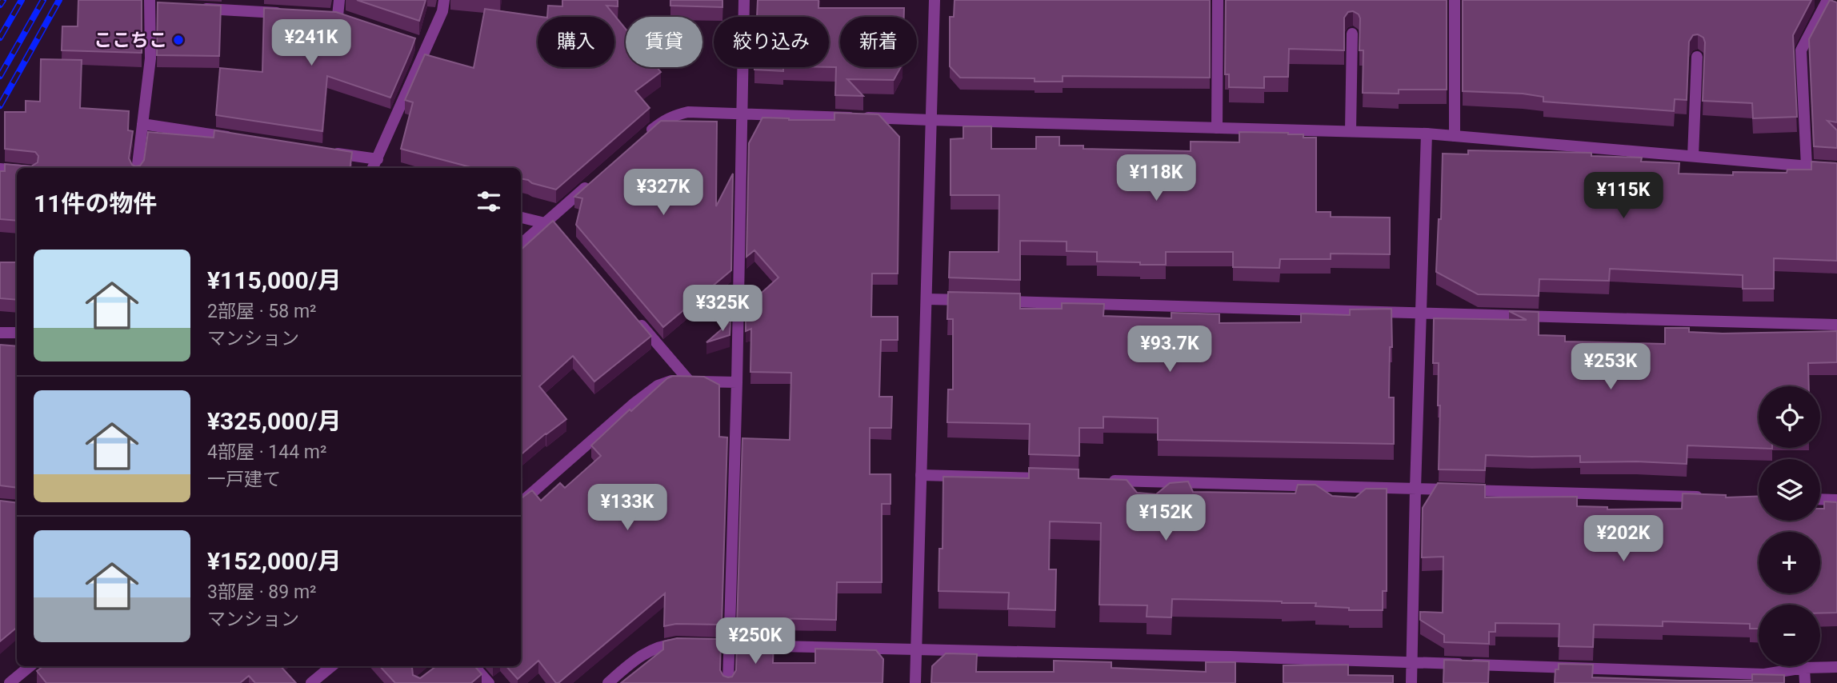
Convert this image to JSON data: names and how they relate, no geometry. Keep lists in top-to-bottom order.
{
  "places": ["ここちこ"],
  "page": {
    "chip": [
      "購入",
      "賃貸",
      "絞り込み",
      "新着"
    ],
    "price": [
      "¥241K",
      "¥118K",
      "¥327K",
      "¥115K",
      "¥325K",
      "¥93.7K",
      "¥253K",
      "¥133K",
      "¥152K",
      "¥202K",
      "¥250K"
    ],
    "heading": "11件の物件",
    "list": [
      {
        "name": "¥115,000/月",
        "note": "2部屋 · 58 m² · マンション"
      },
      {
        "name": "¥325,000/月",
        "note": "4部屋 · 144 m² · 一戸建て"
      },
      {
        "name": "¥152,000/月",
        "note": "3部屋 · 89 m² · マンション"
      }
    ],
    "map_buttons": ["+", "−"]
  }
}
